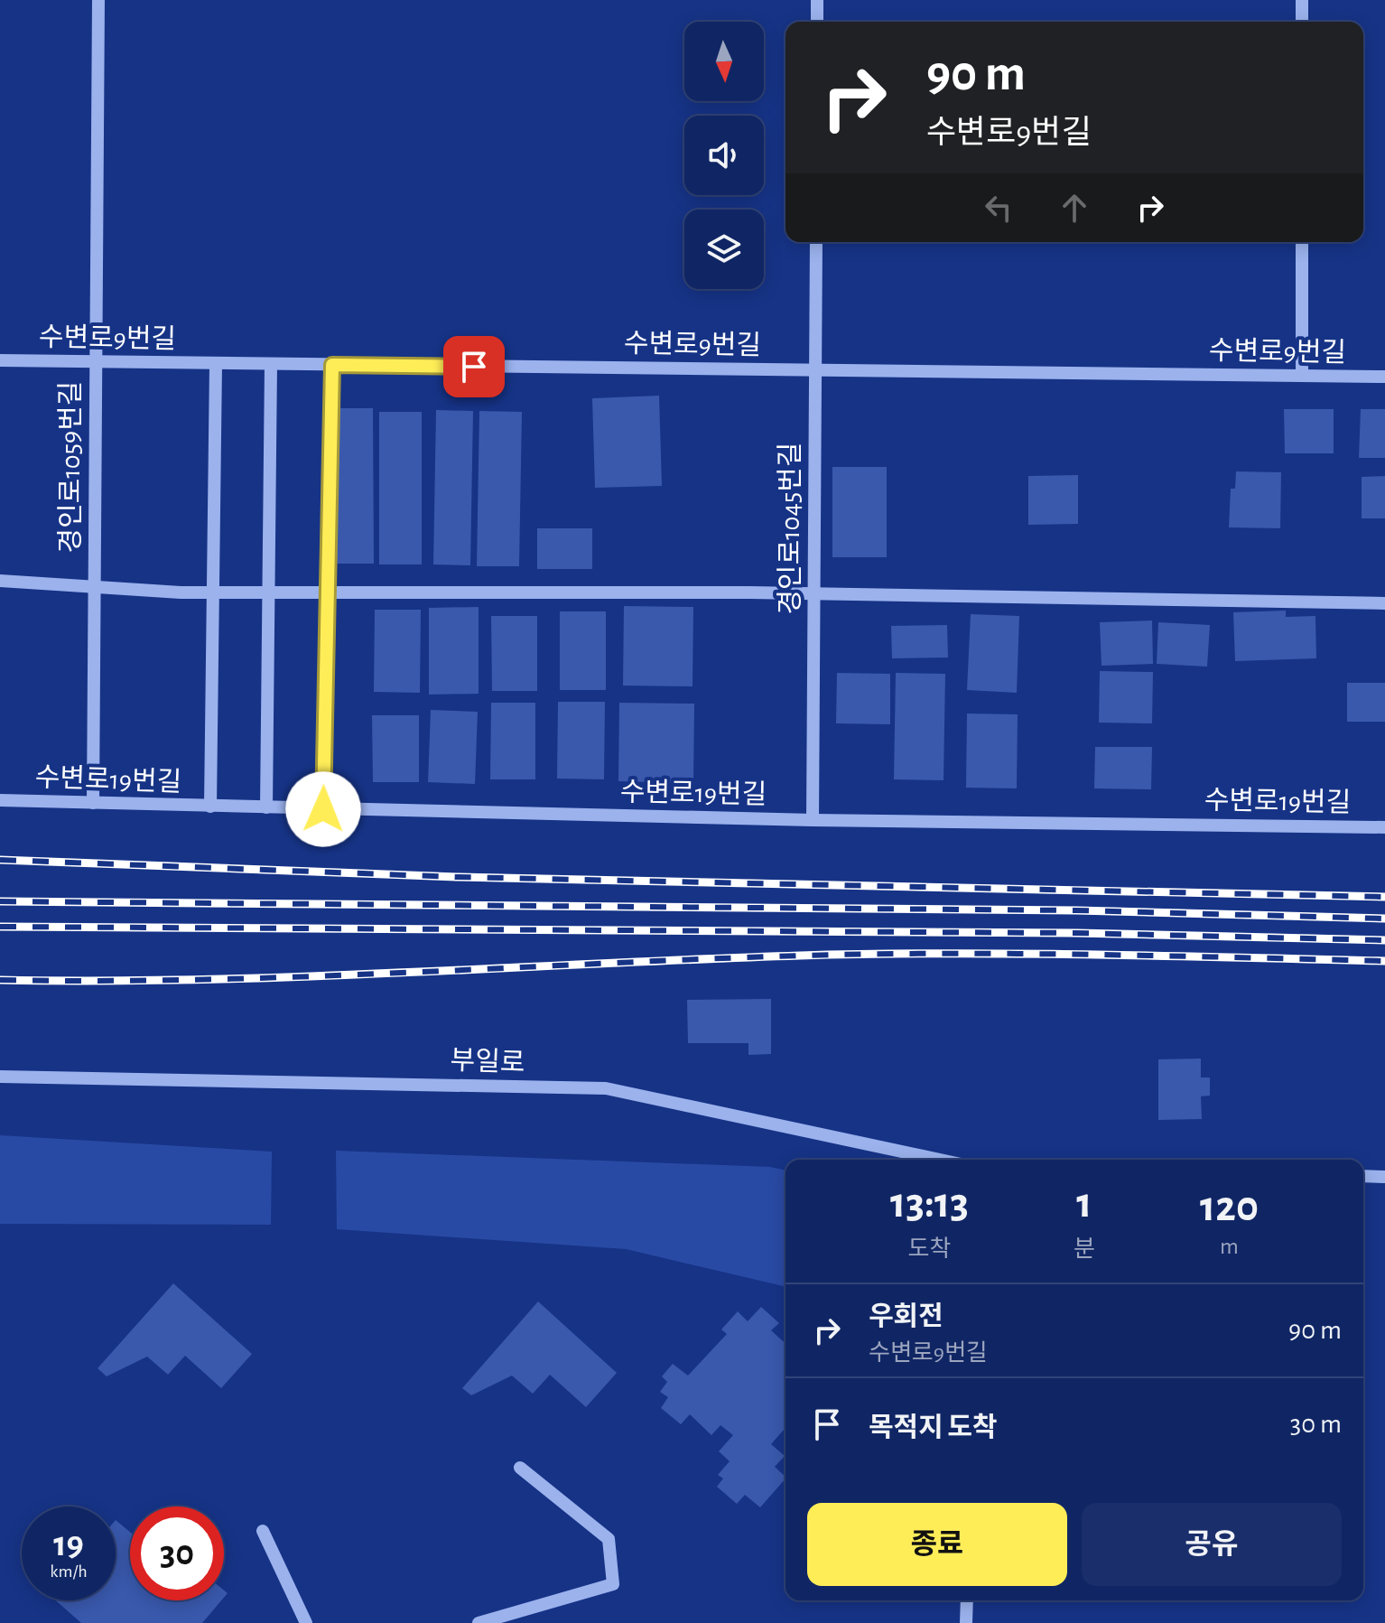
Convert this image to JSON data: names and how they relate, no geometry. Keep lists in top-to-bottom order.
{
  "streets": {
    "street": [
      "수변로9번길",
      "경인로1059번길",
      "경인로1045번길",
      "수변로19번길",
      "부일로"
    ]
  },
  "crossings": [
    ["수변로9번길", "경인로1059번길"],
    ["수변로9번길", "경인로1045번길"],
    ["경인로1059번길", "수변로19번길"],
    ["경인로1045번길", "수변로19번길"]
  ],
  "north": "bottom",
  "page": {
    "turn": ["90 m", "수변로9번길"],
    "eta": [
      "13:13",
      "도착",
      "1",
      "분",
      "120",
      "m"
    ],
    "list": [
      {
        "name": "우회전",
        "note": "수변로9번길",
        "value": "90 m"
      },
      {
        "name": "목적지 도착",
        "value": "30 m"
      }
    ],
    "buttons": ["종료", "공유"],
    "speed": "19 km/h",
    "limit": "30"
  }
}
